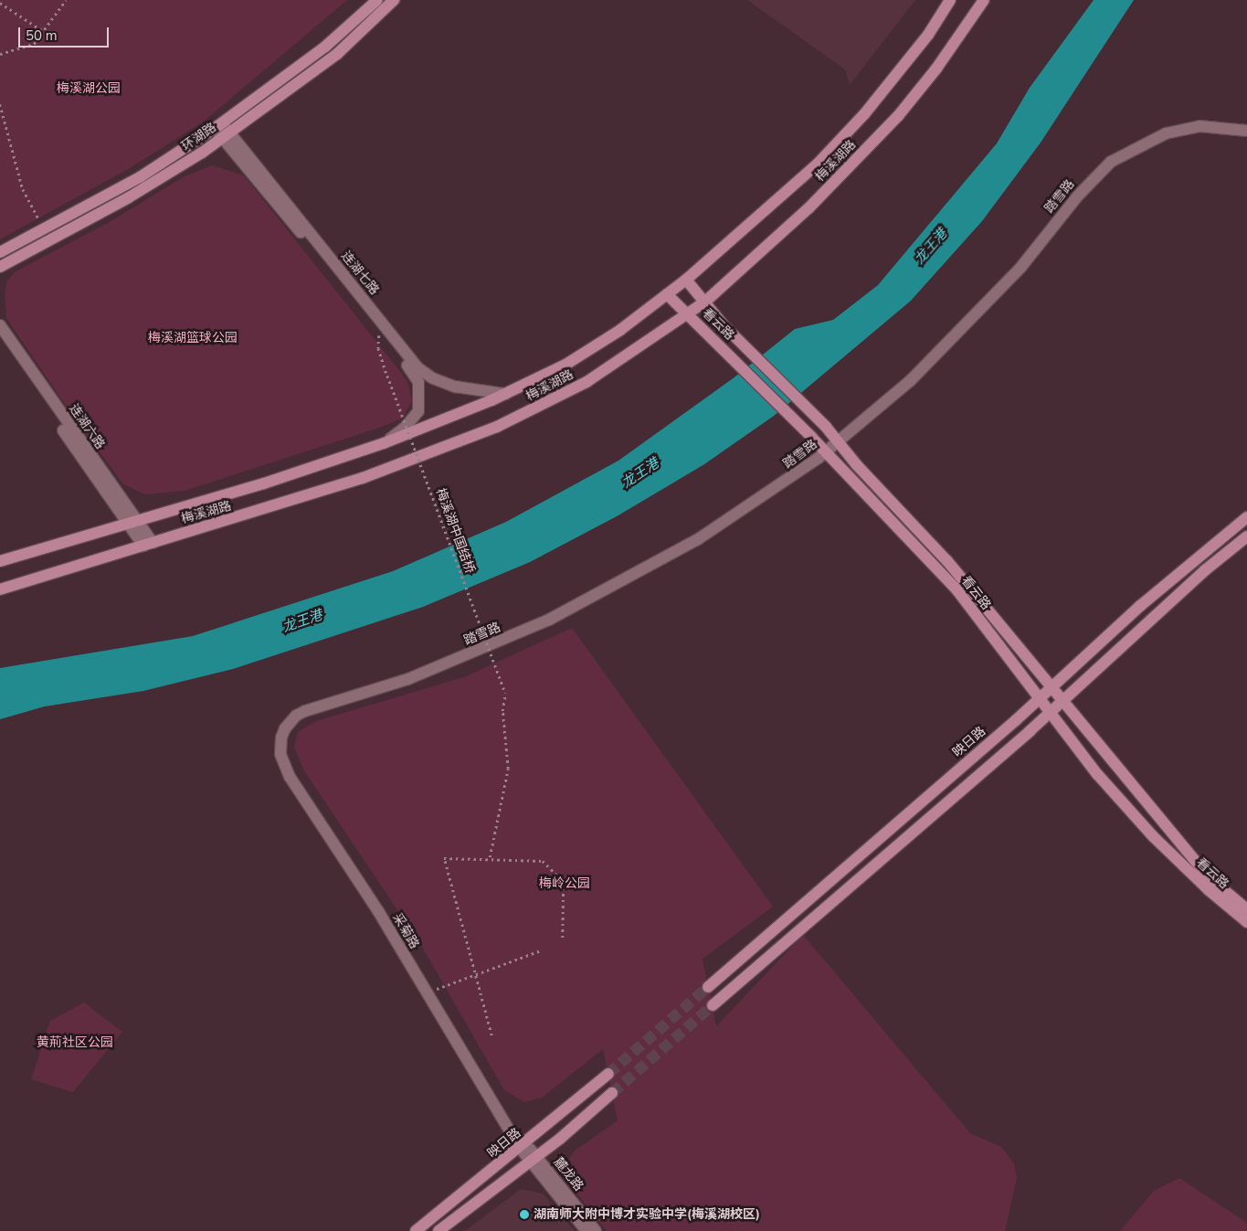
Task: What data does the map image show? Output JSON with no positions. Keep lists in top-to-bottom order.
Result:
{
  "streets": {
    "main road": [
      "环湖路",
      "梅溪湖路",
      "看云路",
      "映日路"
    ],
    "street": [
      "踏雪路",
      "连湖七路",
      "连湖六路",
      "采菊路",
      "麓龙路"
    ],
    "path": ["梅溪湖中国结桥"]
  },
  "crossings": [
    ["环湖路", "连湖七路"],
    ["梅溪湖路", "连湖七路"],
    ["梅溪湖路", "看云路"],
    ["梅溪湖路", "连湖六路"],
    ["踏雪路", "看云路"],
    ["踏雪路", "采菊路"],
    ["连湖七路", "梅溪湖中国结桥"],
    ["看云路", "映日路"],
    ["映日路", "采菊路"],
    ["采菊路", "麓龙路"]
  ],
  "water": ["龙王港"],
  "parks": [
    "梅溪湖公园",
    "梅溪湖篮球公园",
    "梅岭公园",
    "黄荊社区公园"
  ],
  "places": ["湖南师大附中博才实验中学(梅溪湖校区)"],
  "scale_bar": "50 m"
}
